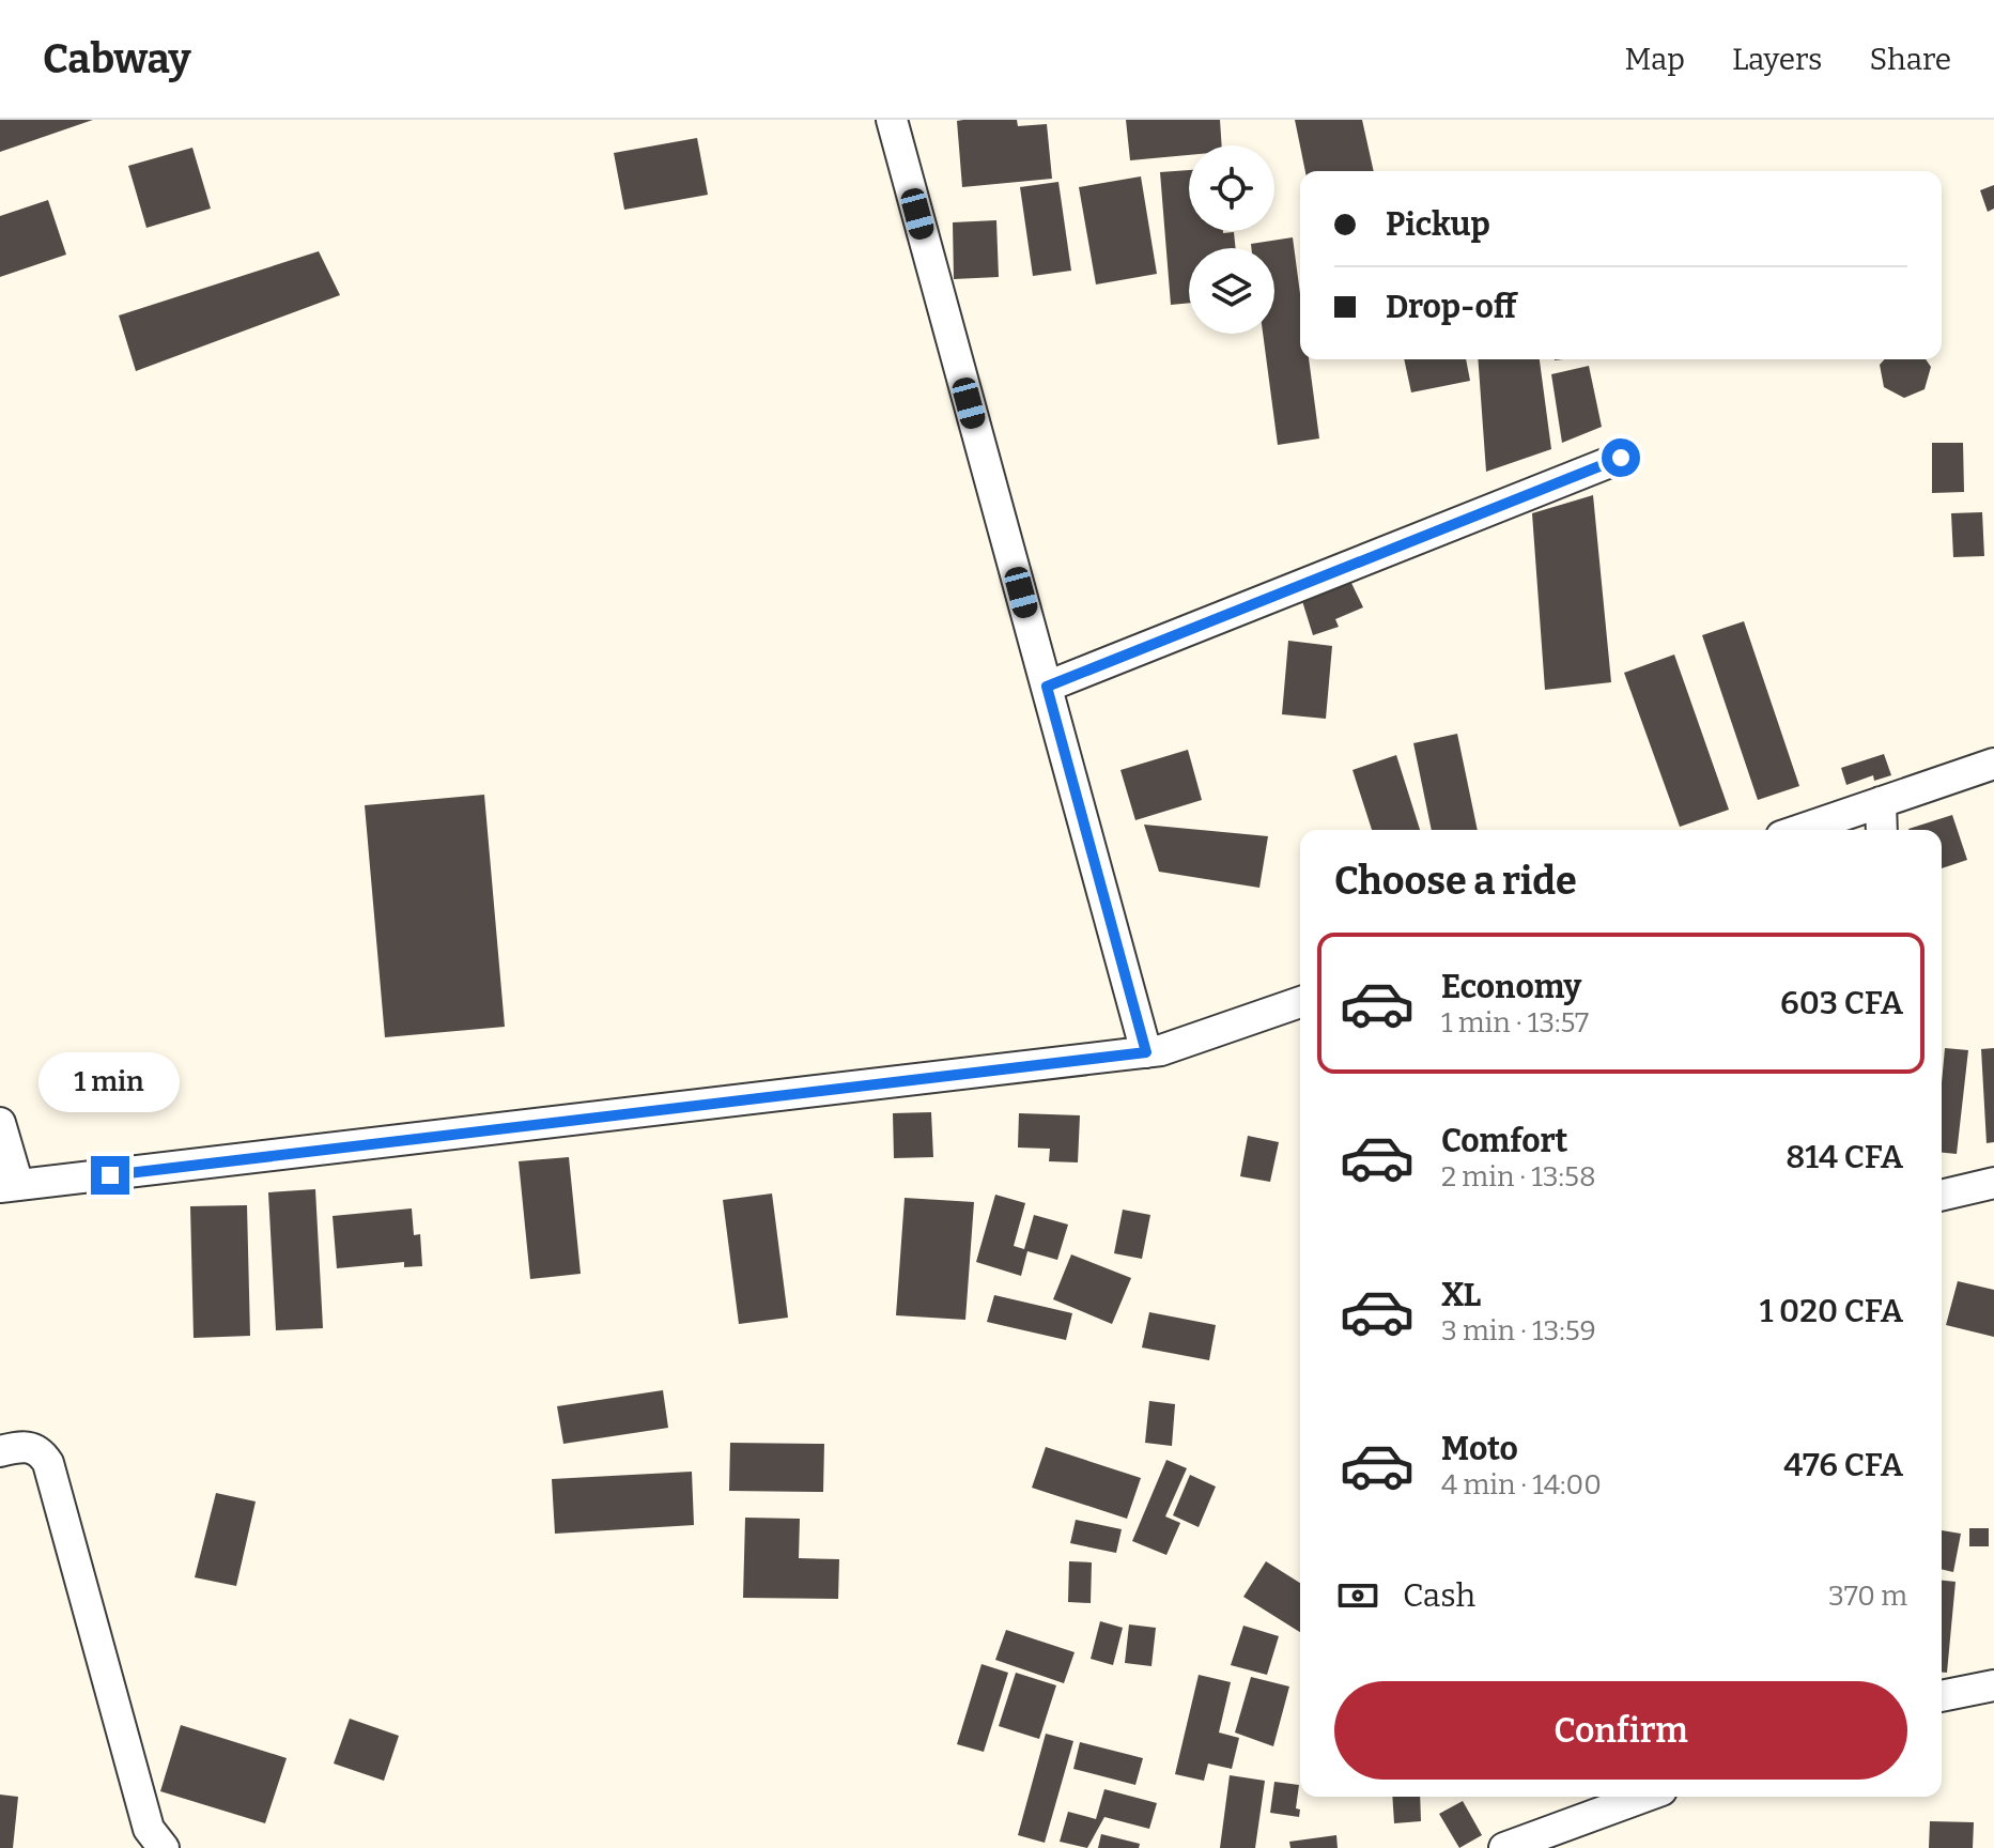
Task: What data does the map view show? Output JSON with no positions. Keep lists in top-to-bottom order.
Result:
{
  "page": {
    "header": "Cabway",
    "nav": ["Map", "Layers", "Share"],
    "banner": ["Pickup", "Drop-off"],
    "heading": "Choose a ride",
    "list": [
      {
        "name": "Economy",
        "note": "1 min · 13:57",
        "value": "603 CFA"
      },
      {
        "name": "Comfort",
        "note": "2 min · 13:58",
        "value": "814 CFA"
      },
      {
        "name": "XL",
        "note": "3 min · 13:59",
        "value": "1 020 CFA"
      },
      {
        "name": "Moto",
        "note": "4 min · 14:00",
        "value": "476 CFA"
      }
    ],
    "bubble": "1 min",
    "pay": ["Cash", "370 m"],
    "buttons": "Confirm"
  }
}
